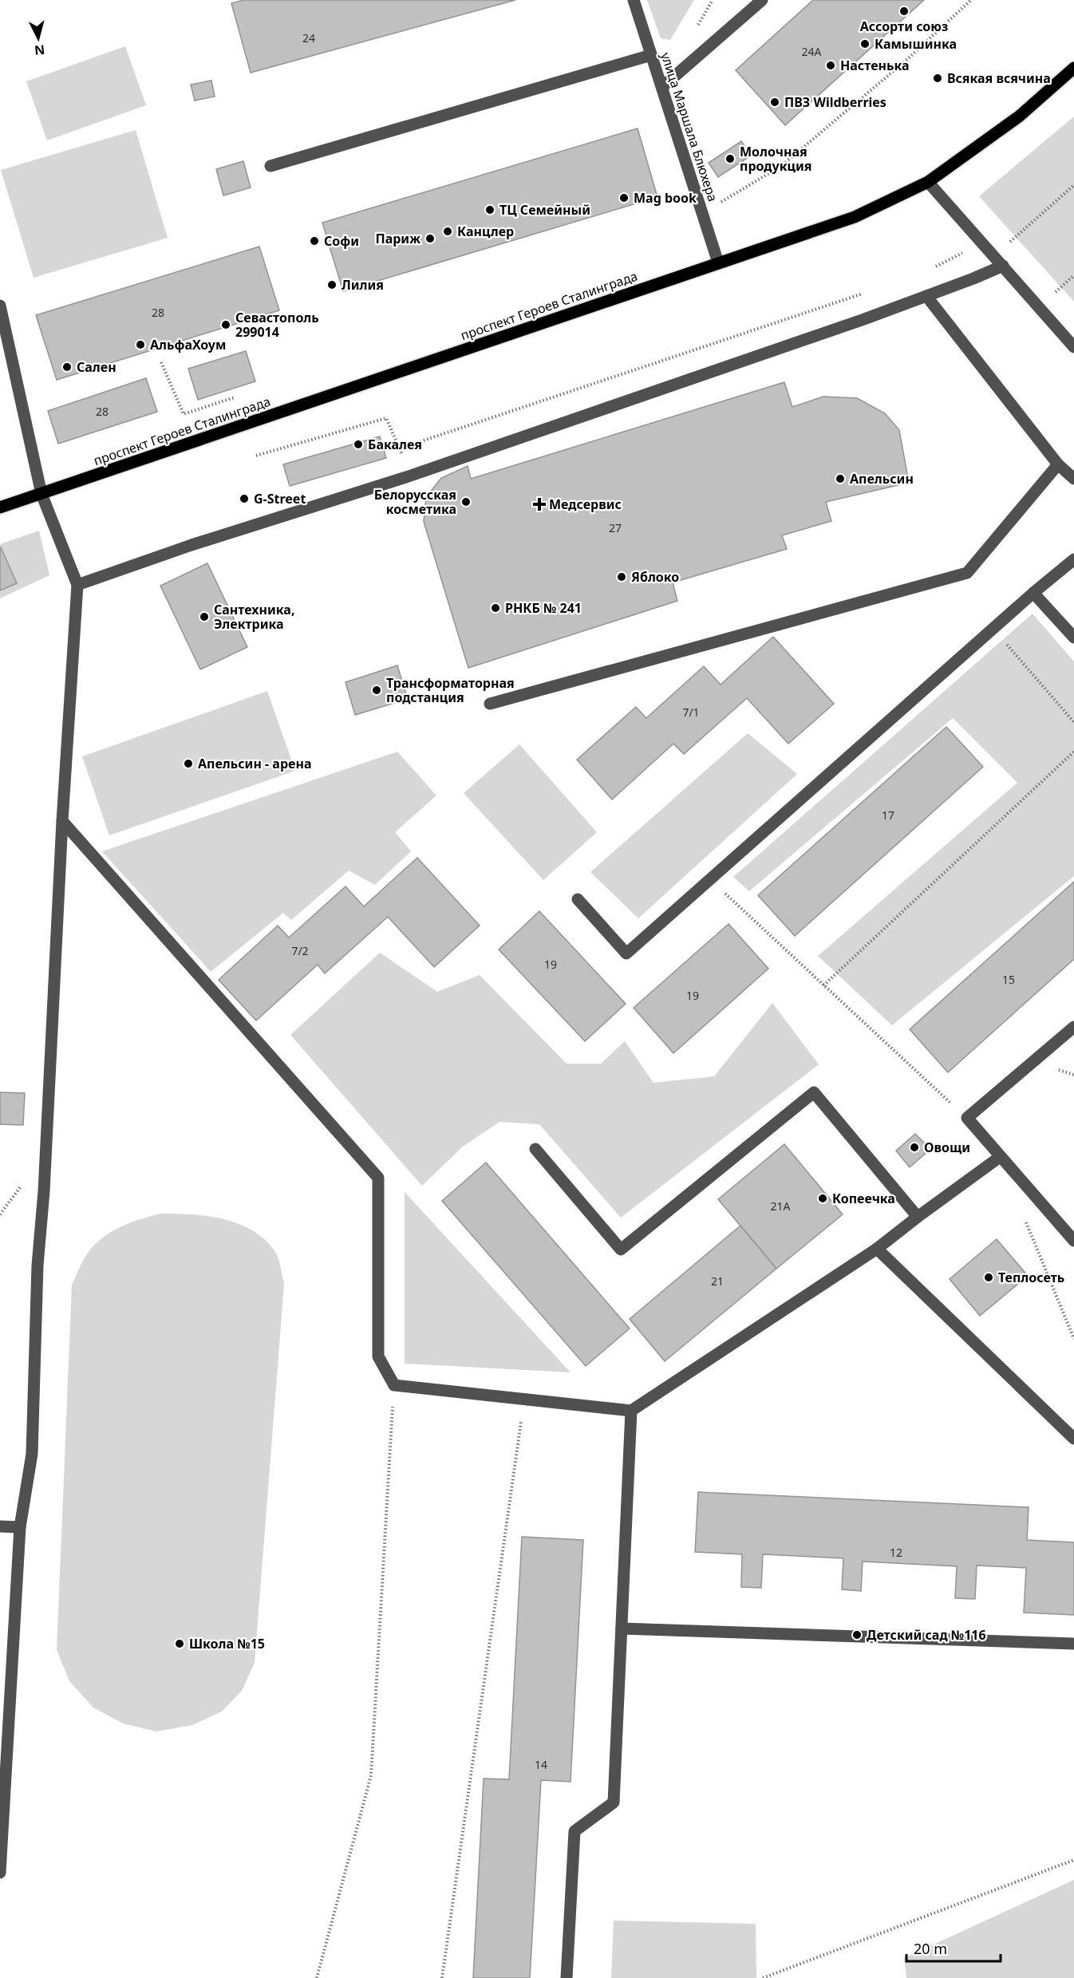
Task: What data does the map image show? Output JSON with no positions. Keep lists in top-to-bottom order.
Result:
{
  "streets": {
    "main road": ["проспект Героев Сталинграда"],
    "street": ["улица Маршала Блюхера"]
  },
  "crossings": [
    ["улица Маршала Блюхера", "проспект Героев Сталинграда"]
  ],
  "places": {
    "other": [
      "Ассорти союз",
      "Камышинка",
      "Настенька",
      "Всякая всячина",
      "ПВЗ Wildberries",
      "Молочная продукция",
      "Mag book",
      "ТЦ Семейный",
      "Канцлер",
      "Париж",
      "Софи",
      "Лилия",
      "Севастополь 299014",
      "АльфаХоум",
      "Сален",
      "Бакалея",
      "Апельсин",
      "G-Street",
      "Белорусская косметика",
      "Яблоко",
      "РНКБ № 241",
      "Сантехника, Электрика",
      "Трансформаторная подстанция",
      "Апельсин - арена",
      "Овощи",
      "Копеечка",
      "Теплосеть",
      "Детский сад №116",
      "Школа №15"
    ],
    "health": ["Медсервис"]
  },
  "house_numbers": [
    "24",
    "24А",
    "28",
    "28",
    "27",
    "7/1",
    "17",
    "7/2",
    "19",
    "15",
    "19",
    "21А",
    "21",
    "12",
    "14"
  ],
  "scale_bar": "20 m",
  "north": "bottom"
}
